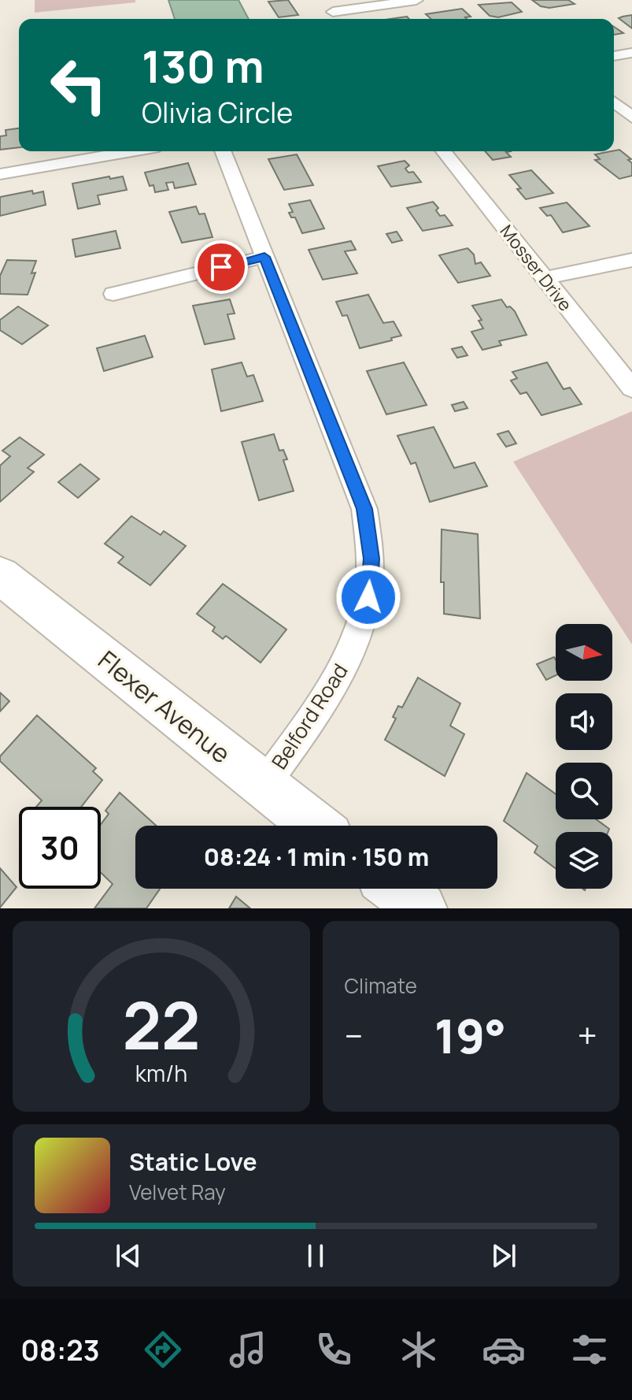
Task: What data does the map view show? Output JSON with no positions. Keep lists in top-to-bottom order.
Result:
{
  "streets": {
    "street": ["Mosser Drive", "Flexer Avenue", "Belford Road"]
  },
  "crossings": [
    ["Flexer Avenue", "Belford Road"]
  ],
  "north": "right",
  "page": {
    "turn": ["130 m", "Olivia Circle"],
    "limit": "30",
    "trip": "08:24 · 1 min · 150 m",
    "tile": "Climate",
    "heat": ["−", "19°", "+"],
    "song": ["Static Love", "Velvet Ray"],
    "tabs": "08:23",
    "gauge": ["22", "km/h"]
  }
}
